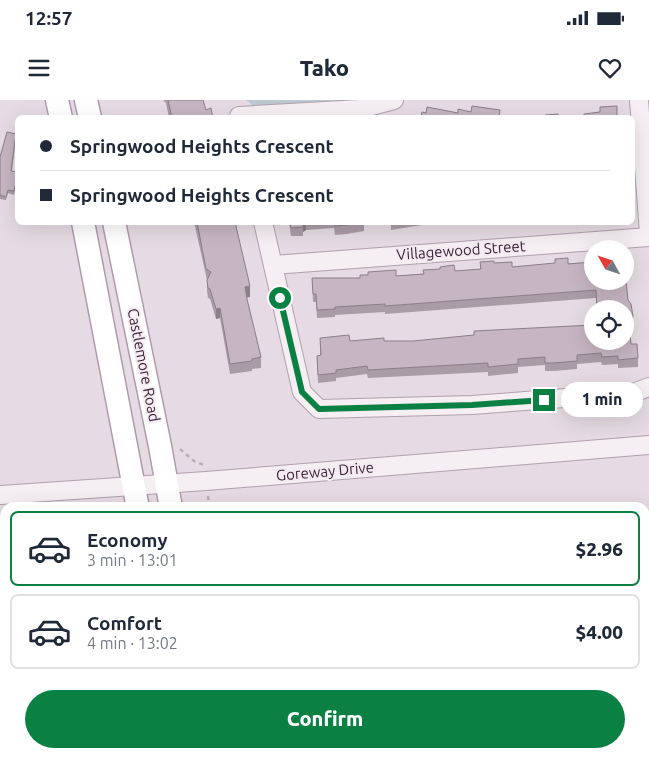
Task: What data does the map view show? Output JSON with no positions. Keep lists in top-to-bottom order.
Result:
{
  "streets": {
    "main road": ["Castlemore Road"],
    "street": ["Villagewood Street", "Goreway Drive"]
  },
  "crossings": [
    ["Castlemore Road", "Goreway Drive"]
  ],
  "north": "top left",
  "page": {
    "status": "12:57",
    "header": "Tako",
    "banner": ["Springwood Heights Crescent", "Springwood Heights Crescent"],
    "bubble": "1 min",
    "list": [
      {
        "name": "Economy",
        "note": "3 min · 13:01",
        "value": "$2.96"
      },
      {
        "name": "Comfort",
        "note": "4 min · 13:02",
        "value": "$4.00"
      }
    ],
    "buttons": "Confirm"
  }
}
